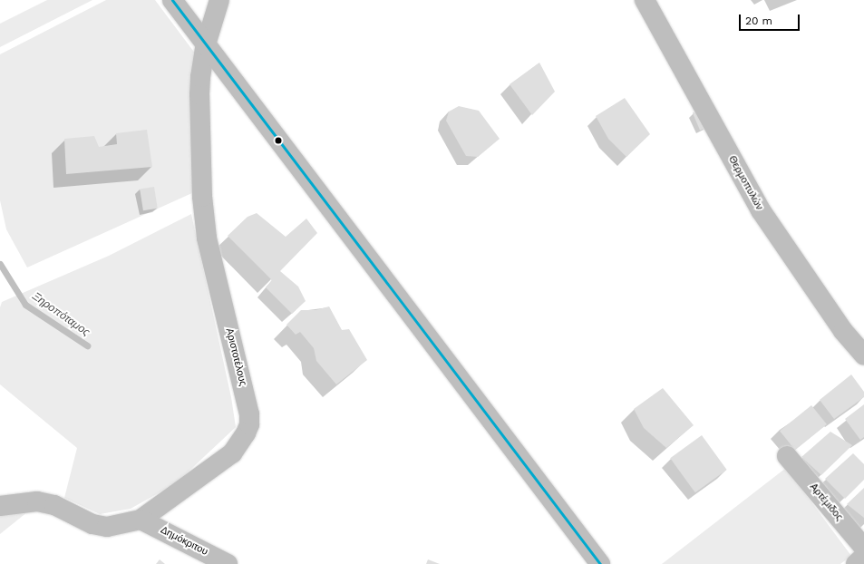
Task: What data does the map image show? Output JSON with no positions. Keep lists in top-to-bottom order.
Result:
{
  "streets": {
    "street": [
      "Θερμοπυλών",
      "Αριστοτέλους",
      "Αρτέμιδος",
      "Δημόκριτου"
    ]
  },
  "crossings": [
    ["Αριστοτέλους", "Δημόκριτου"]
  ],
  "water": ["Ξηροπόταμος"],
  "scale_bar": "20 m"
}
